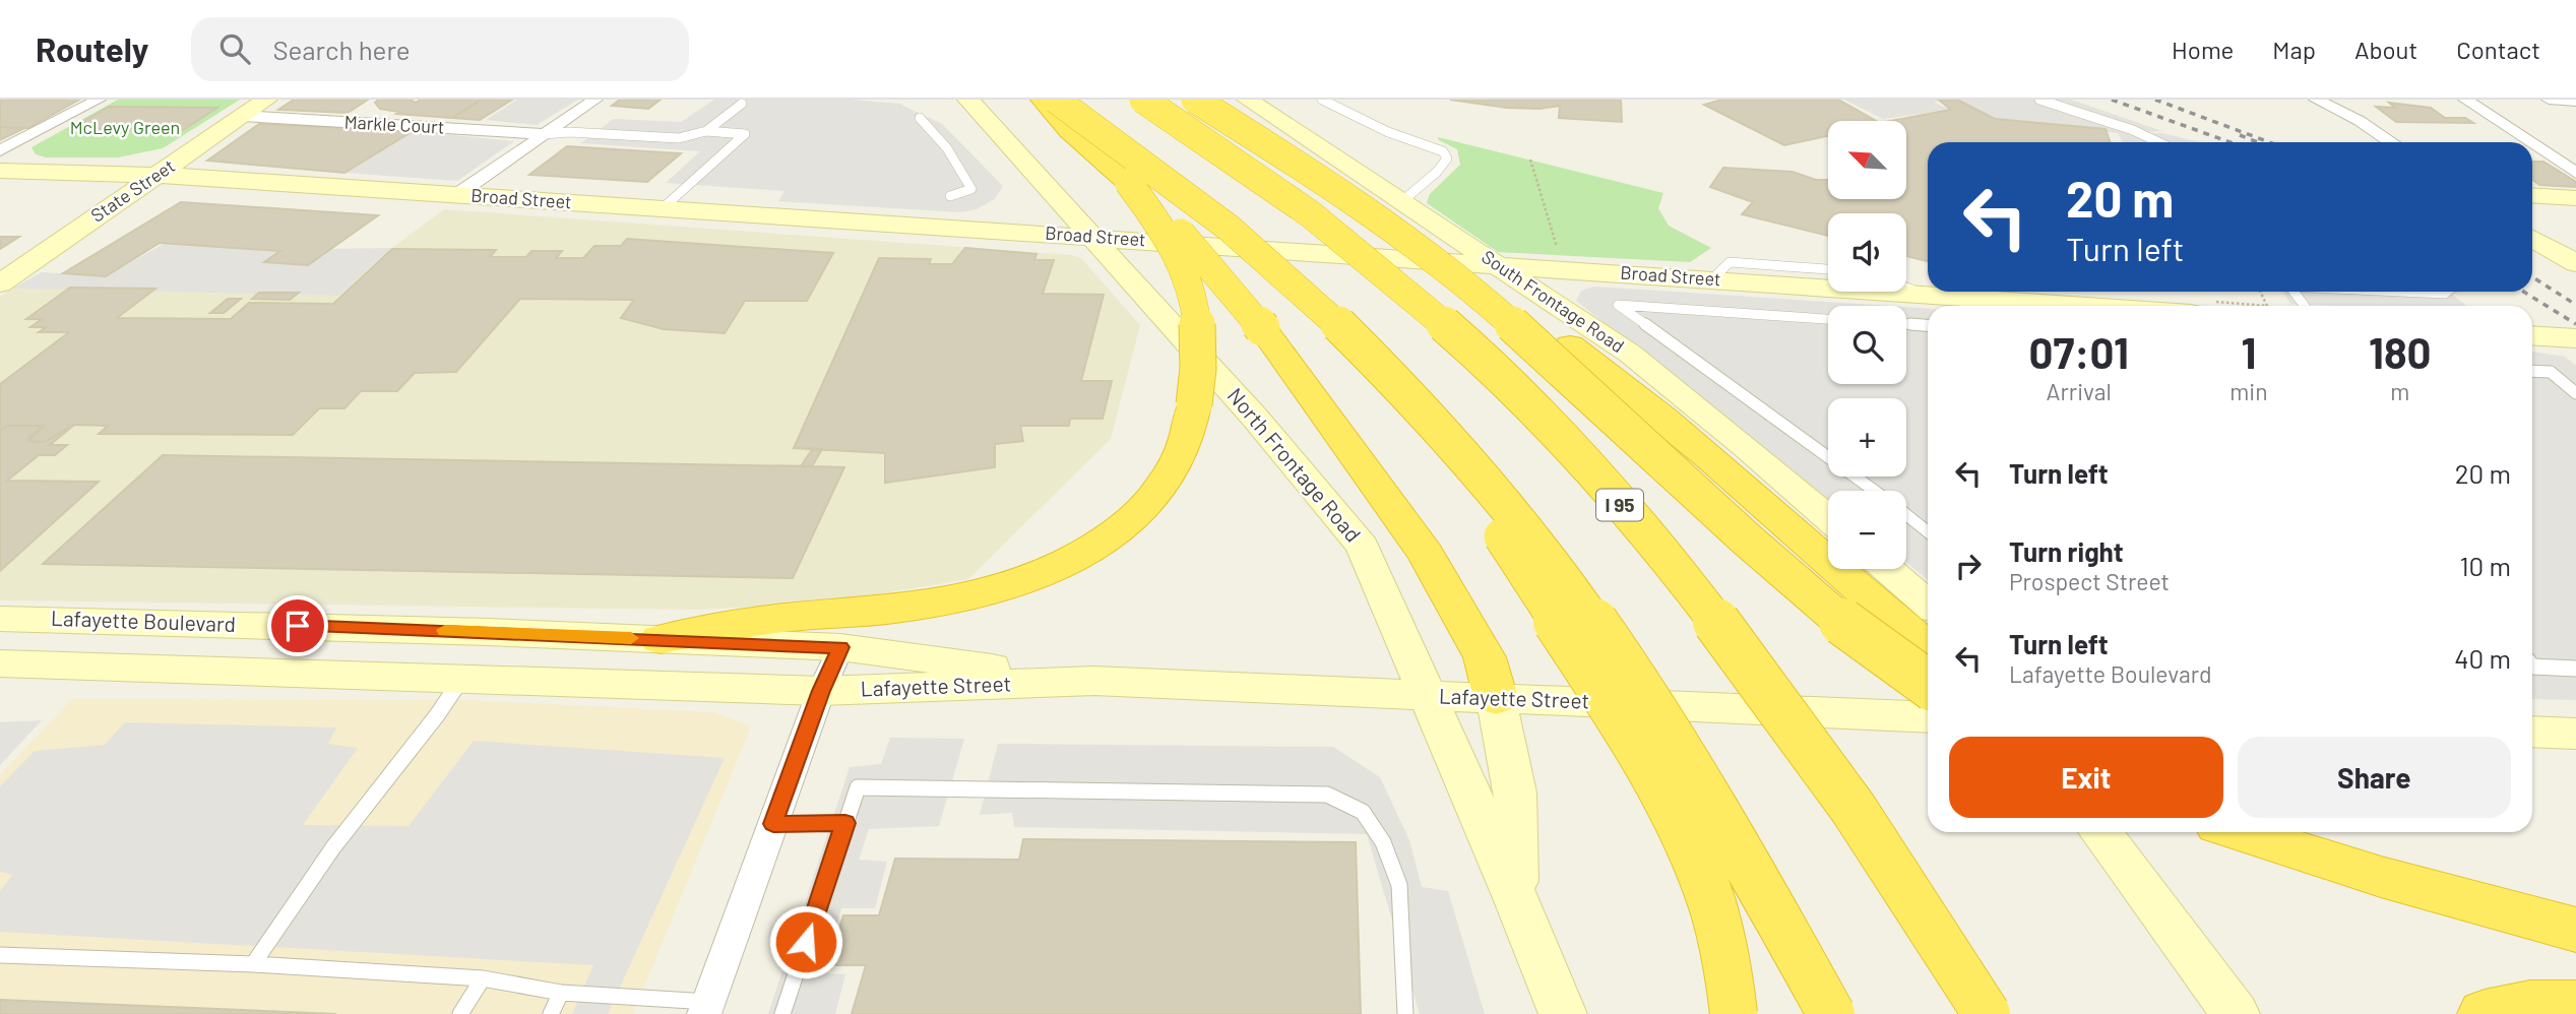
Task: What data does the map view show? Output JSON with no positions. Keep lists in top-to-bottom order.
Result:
{
  "streets": {
    "highway": ["I 95"],
    "main road": [
      "State Street",
      "Broad Street",
      "South Frontage Road",
      "North Frontage Road",
      "Lafayette Boulevard",
      "Lafayette Street"
    ],
    "street": ["Markle Court"]
  },
  "crossings": [
    ["Markle Court", "State Street"],
    ["State Street", "Broad Street"],
    ["Broad Street", "South Frontage Road"],
    ["Broad Street", "North Frontage Road"],
    ["North Frontage Road", "Lafayette Street"],
    ["Lafayette Boulevard", "Lafayette Street"]
  ],
  "parks": ["McLevy Green"],
  "north": "top left",
  "page": {
    "header": "Routely",
    "search": "Search here",
    "nav": [
      "Home",
      "Map",
      "About",
      "Contact"
    ],
    "map_buttons": ["+", "−"],
    "turn": ["20 m", "Turn left"],
    "eta": [
      "07:01",
      "Arrival",
      "1",
      "min",
      "180",
      "m"
    ],
    "list": [
      {
        "name": "Turn left",
        "value": "20 m"
      },
      {
        "name": "Turn right",
        "note": "Prospect Street",
        "value": "10 m"
      },
      {
        "name": "Turn left",
        "note": "Lafayette Boulevard",
        "value": "40 m"
      }
    ],
    "buttons": ["Exit", "Share"]
  }
}
